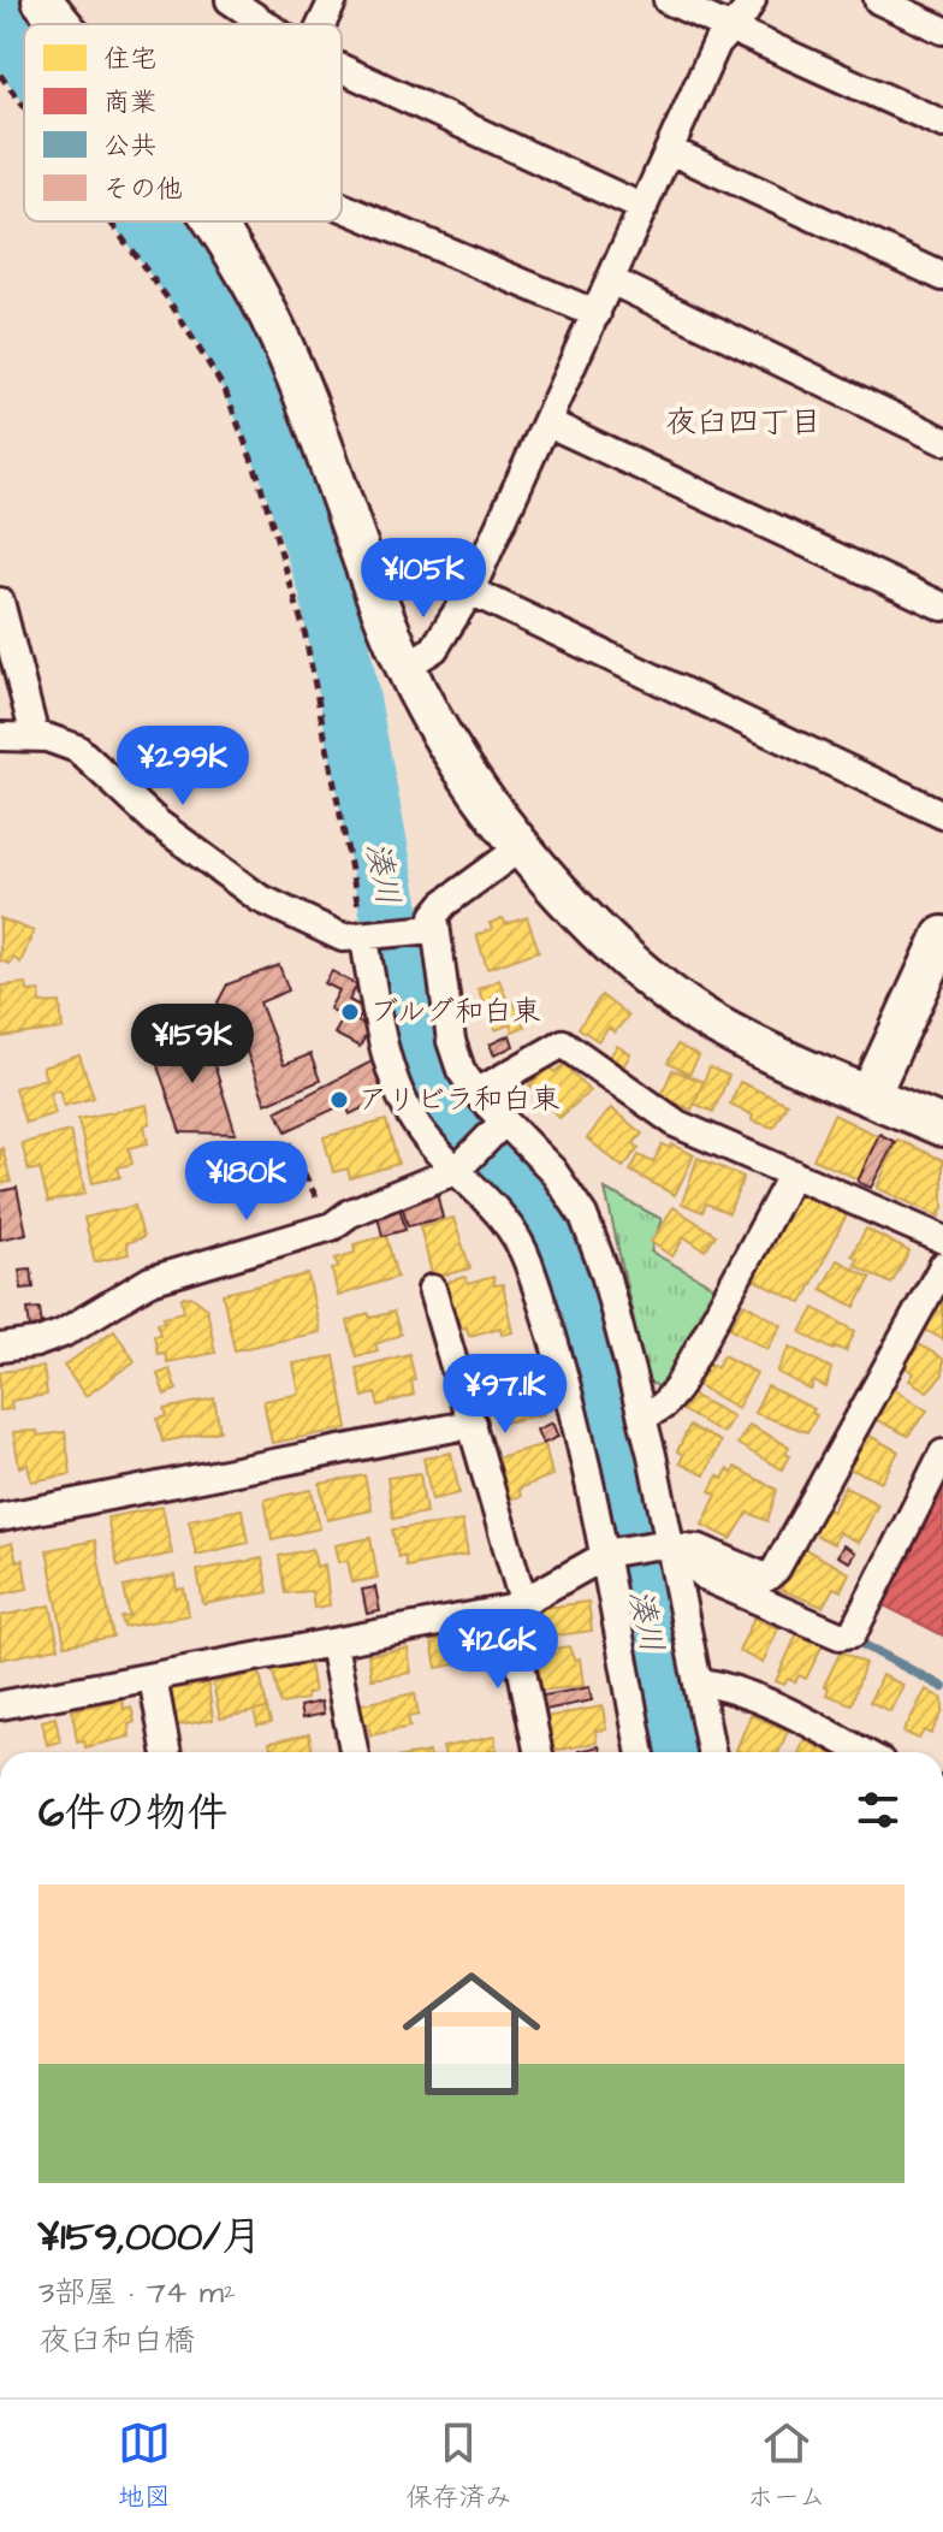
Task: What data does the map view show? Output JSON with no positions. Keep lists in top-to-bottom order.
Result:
{
  "districts": ["夜臼四丁目"],
  "water": ["湊川"],
  "places": ["ブルグ和白東", "アリビラ和白東"],
  "legend": [
    "住宅",
    "商業",
    "公共",
    "その他"
  ],
  "page": {
    "price": [
      "¥105K",
      "¥299K",
      "¥159K",
      "¥180K",
      "¥97.1K",
      "¥126K"
    ],
    "heading": "6件の物件",
    "list": [
      {
        "name": "¥159,000/月",
        "note": "3部屋 · 74 m² · 夜臼和白橋"
      }
    ],
    "tabs": ["地図", "保存済み", "ホーム"]
  }
}
